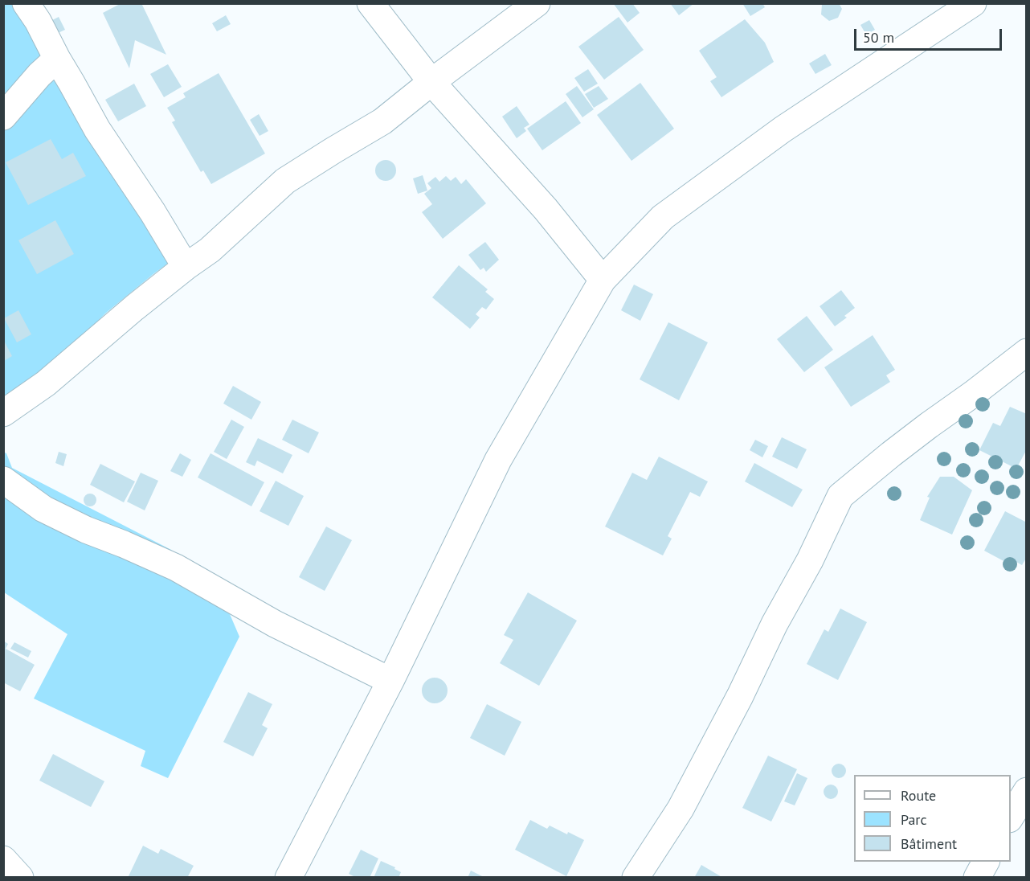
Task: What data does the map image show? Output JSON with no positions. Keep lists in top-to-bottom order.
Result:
{
  "legend": ["Route", "Parc", "Bâtiment"],
  "scale_bar": "50 m"
}
